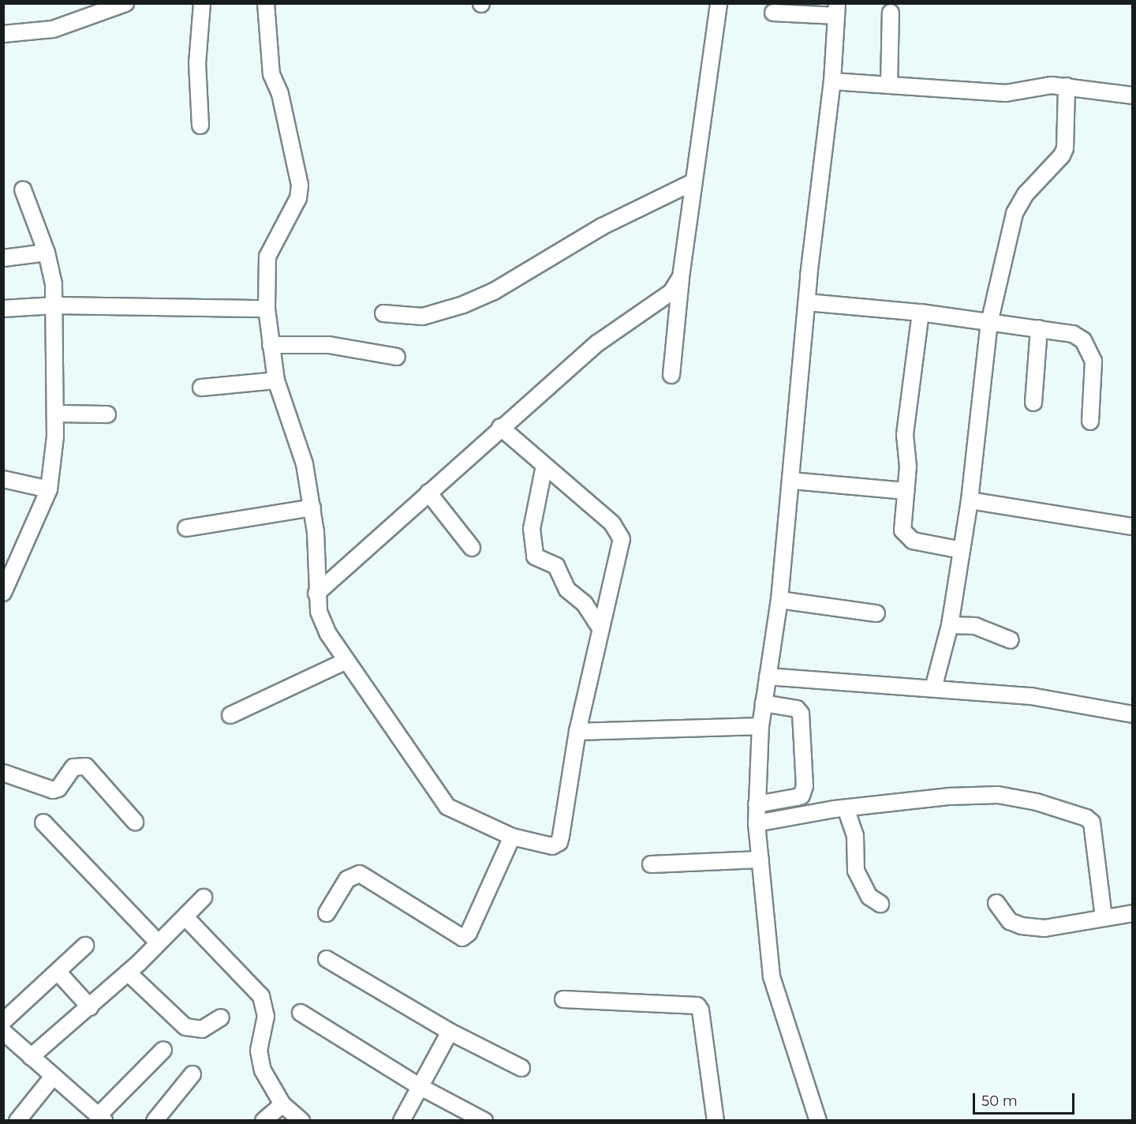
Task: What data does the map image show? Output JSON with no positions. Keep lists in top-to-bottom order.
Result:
{
  "scale_bar": "50 m"
}
